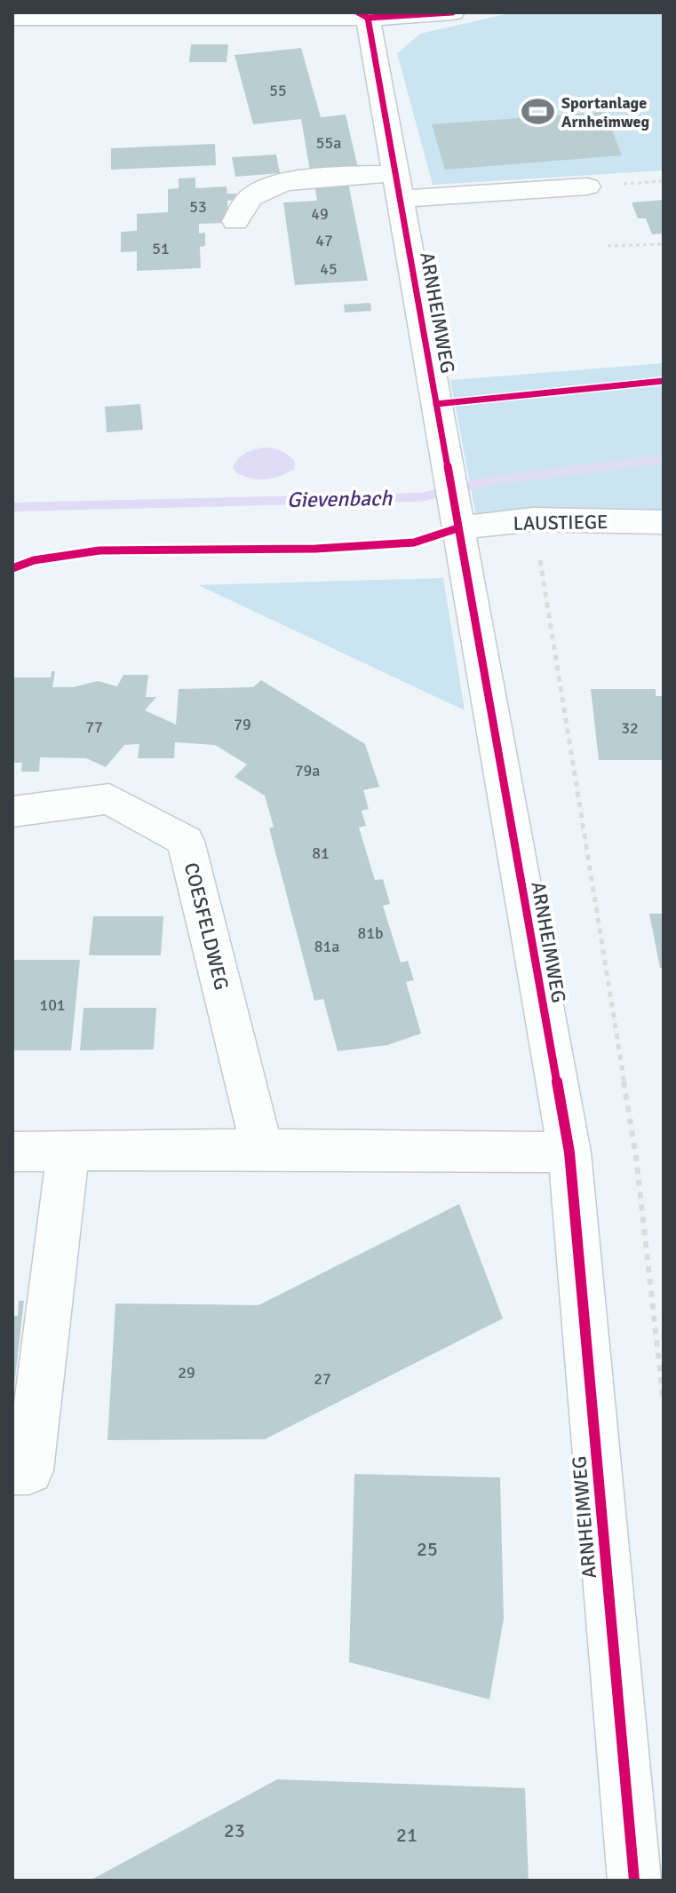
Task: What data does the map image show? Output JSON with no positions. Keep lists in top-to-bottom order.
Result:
{
  "streets": {
    "street": ["ARNHEIMWEG", "LAUSTIEGE", "COESFELDWEG"]
  },
  "crossings": [
    ["ARNHEIMWEG", "LAUSTIEGE"]
  ],
  "water": ["Gievenbach"],
  "places": {
    "sports": ["Sportanlage Arnheimweg"]
  },
  "house_numbers": [
    "55",
    "55a",
    "53",
    "49",
    "47",
    "51",
    "45",
    "79",
    "77",
    "32",
    "79a",
    "81",
    "81b",
    "81a",
    "101",
    "29",
    "27",
    "25",
    "23",
    "21"
  ]
}
